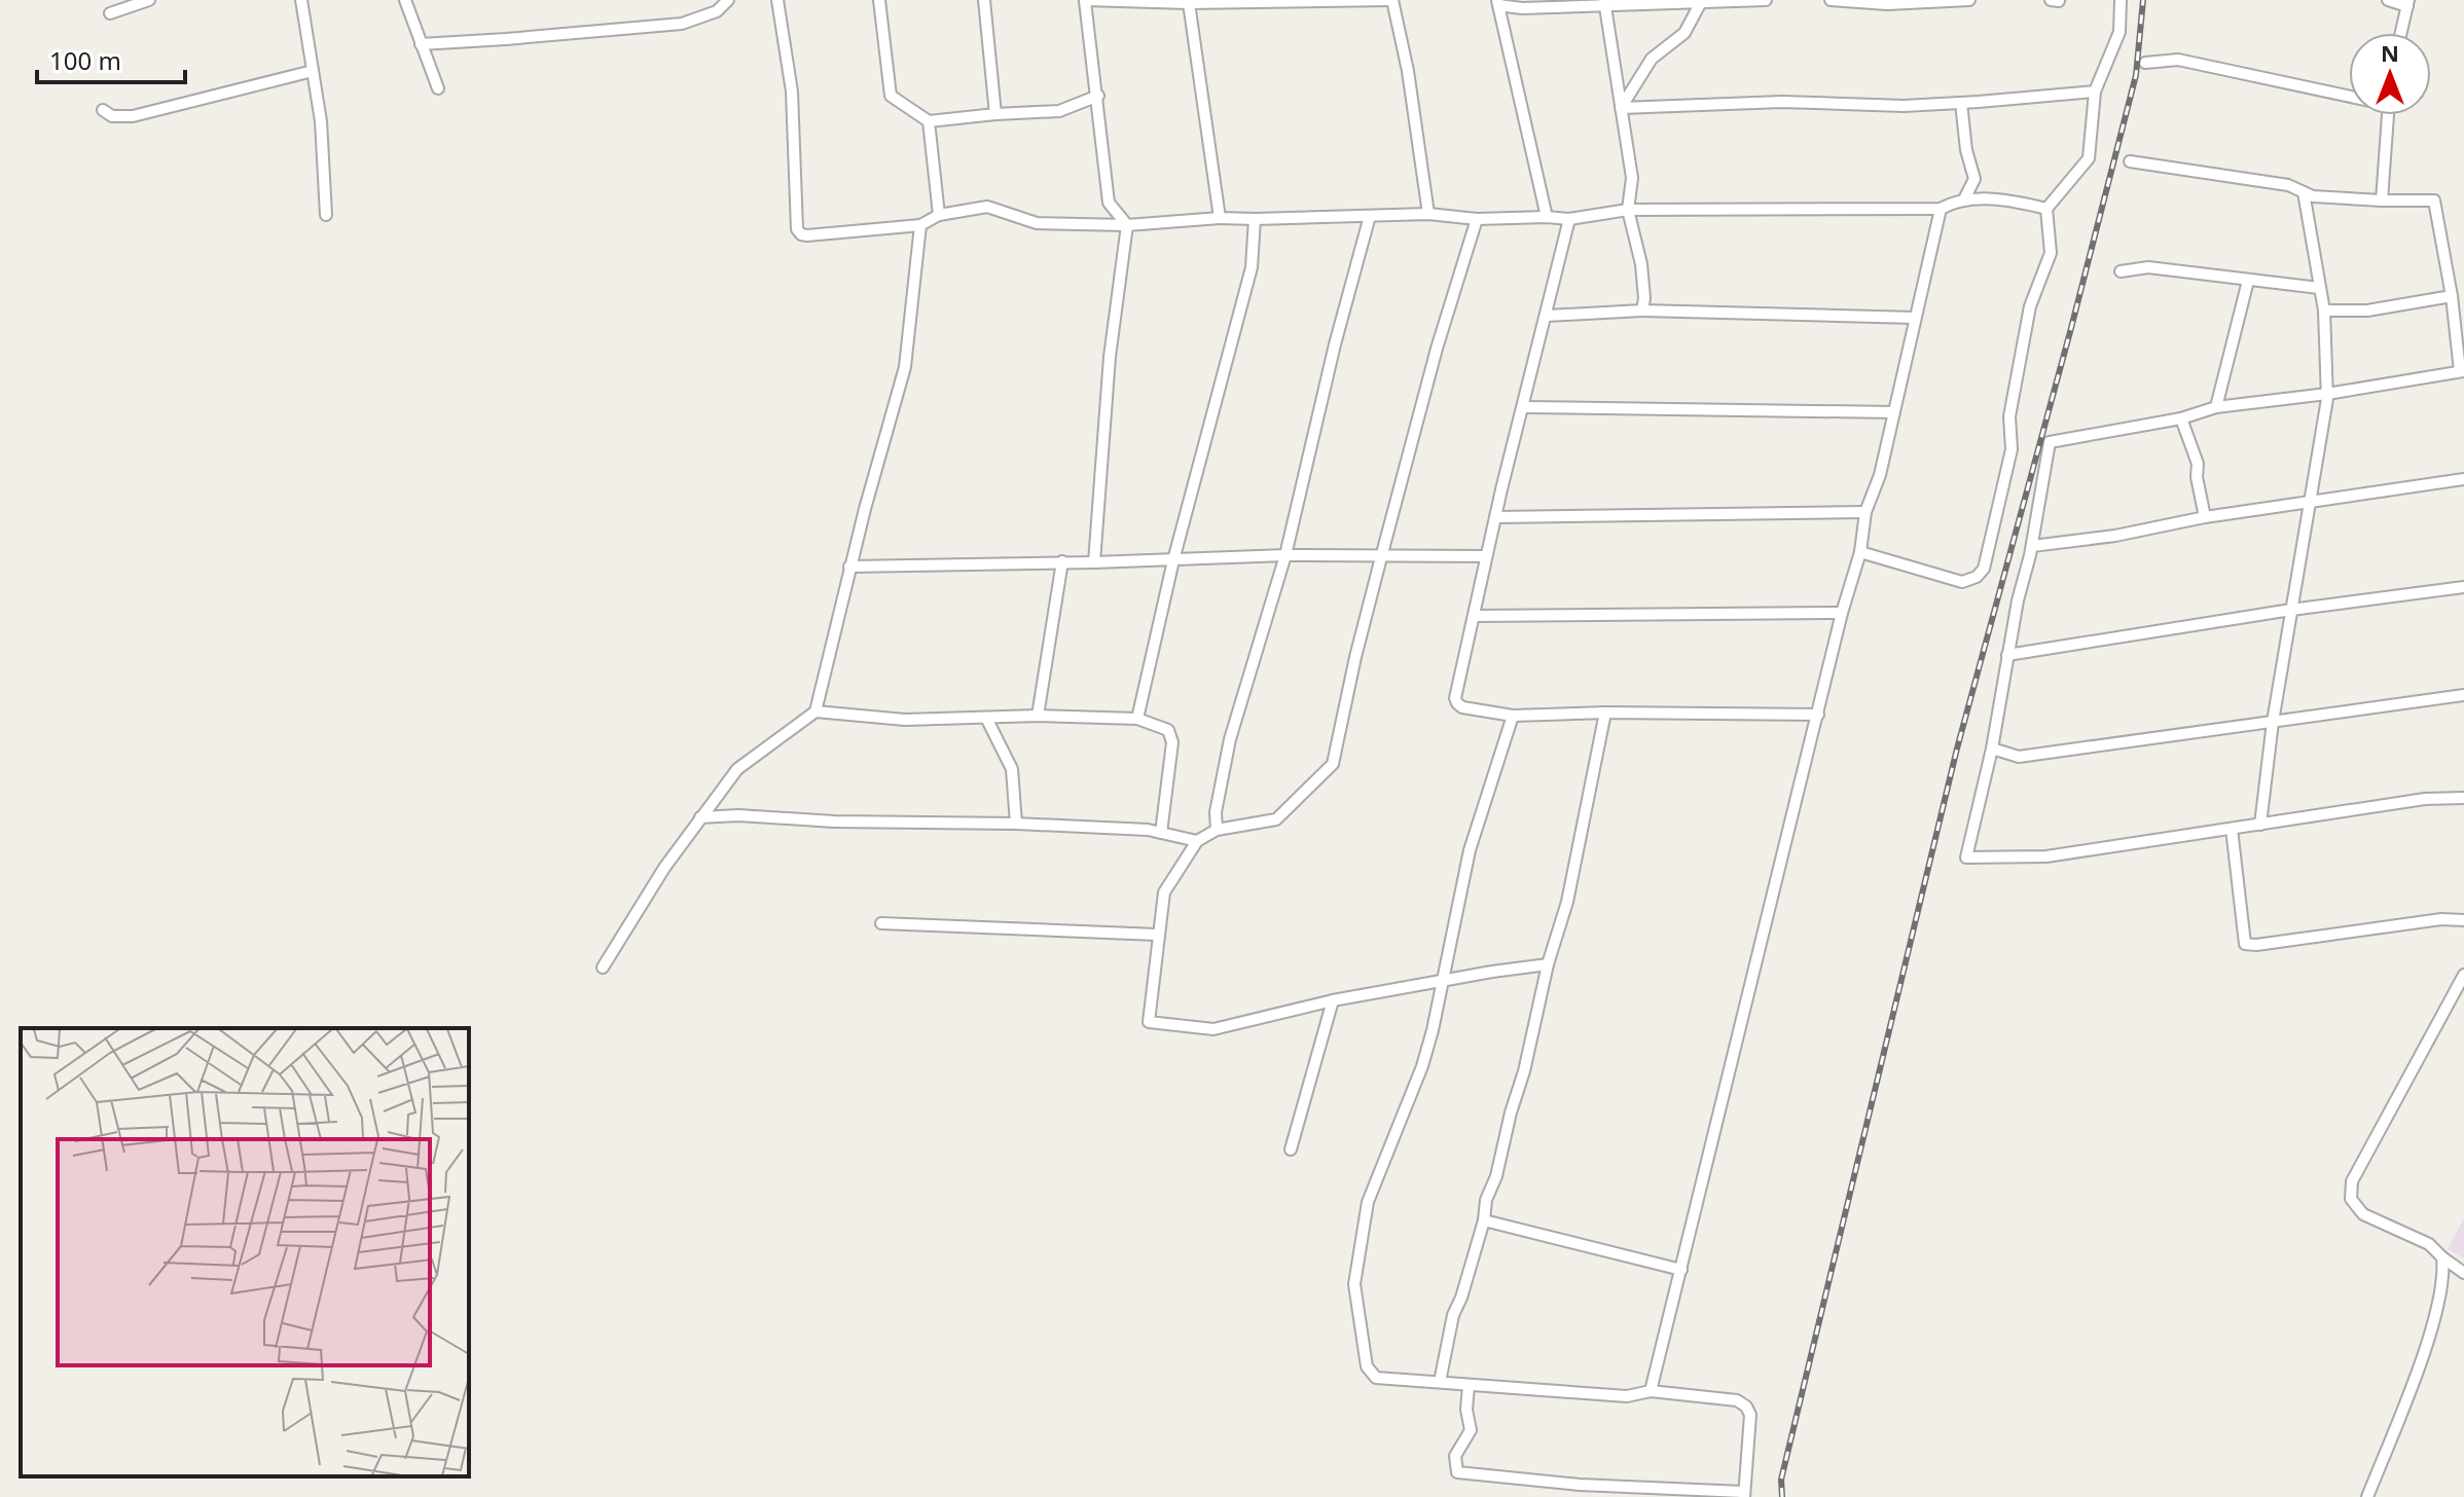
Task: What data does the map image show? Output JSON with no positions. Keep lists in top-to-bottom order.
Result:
{
  "scale_bar": "100 m",
  "north": "top"
}
